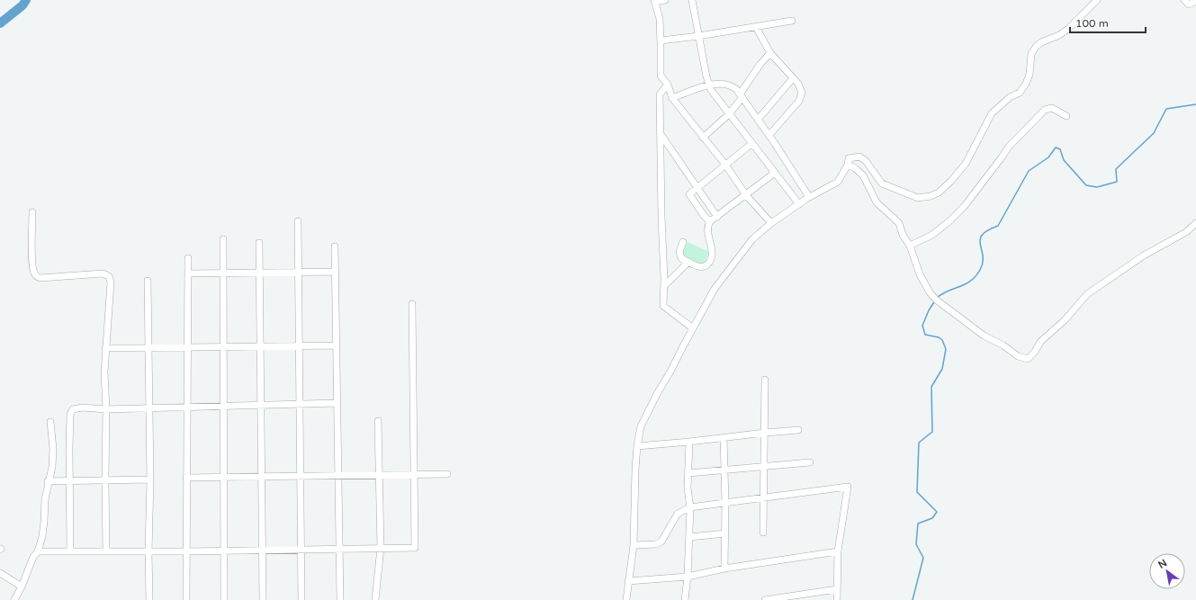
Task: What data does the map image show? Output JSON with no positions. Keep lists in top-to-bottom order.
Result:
{
  "scale_bar": "100 m",
  "north": "top left"
}
